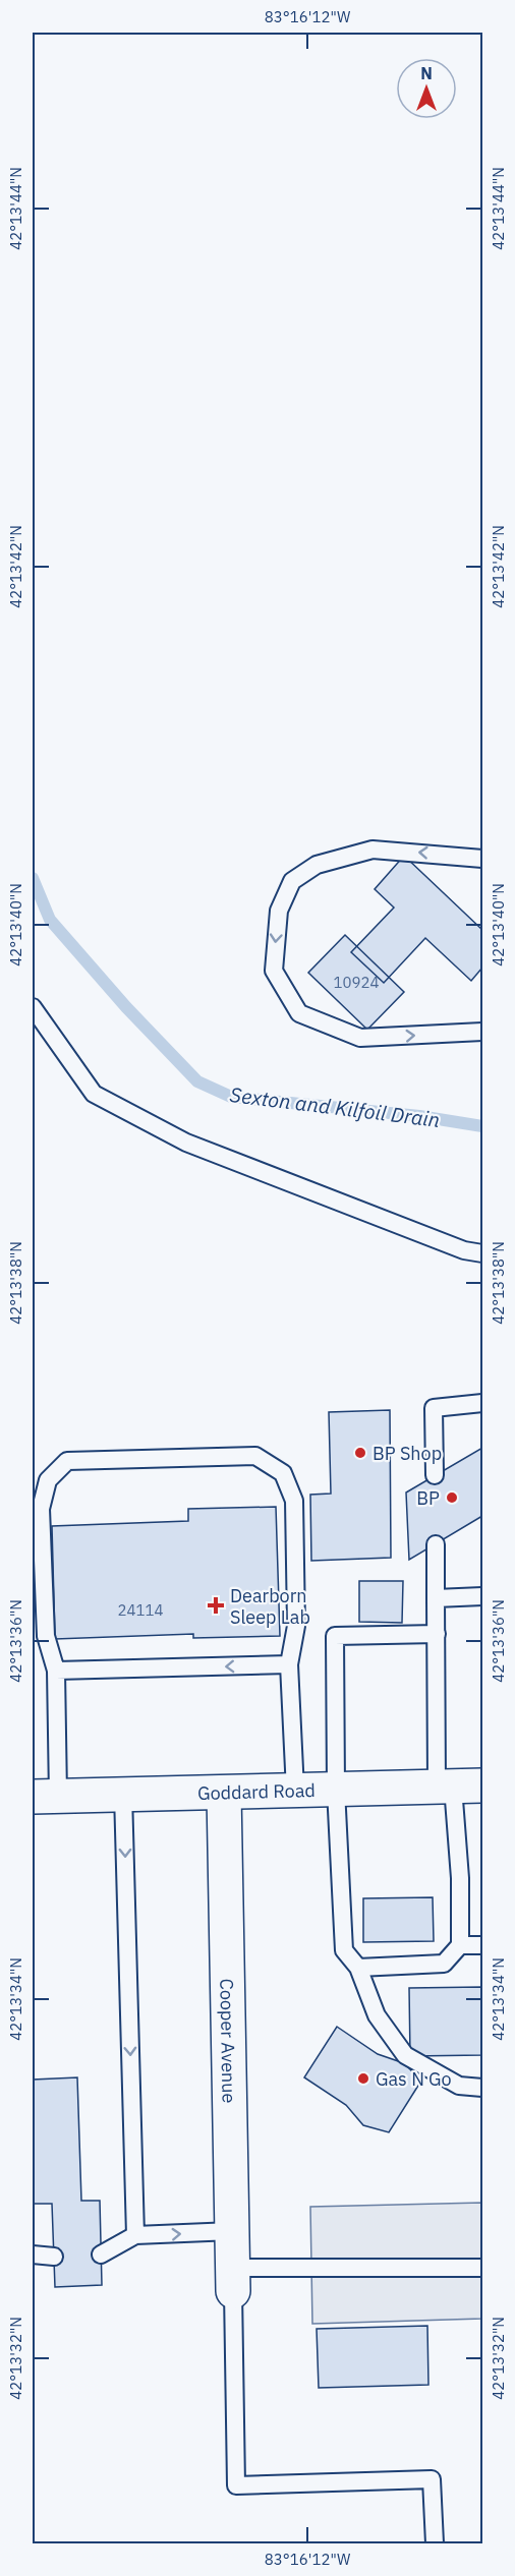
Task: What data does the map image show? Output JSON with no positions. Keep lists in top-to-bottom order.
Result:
{
  "streets": {
    "street": ["Goddard Road", "Cooper Avenue"]
  },
  "crossings": [
    ["Goddard Road", "Cooper Avenue"]
  ],
  "water": ["Sexton and Kilfoil Drain"],
  "places": {
    "other": ["BP Shop", "BP", "Gas N Go"],
    "health": ["Dearborn Sleep Lab"]
  },
  "house_numbers": ["10924", "24114"],
  "north": "top",
  "coordinates": [
    "83°16'12\"W",
    "42°13'44\"N",
    "42°13'42\"N",
    "42°13'40\"N",
    "42°13'38\"N",
    "42°13'36\"N",
    "42°13'34\"N",
    "42°13'32\"N"
  ]
}
